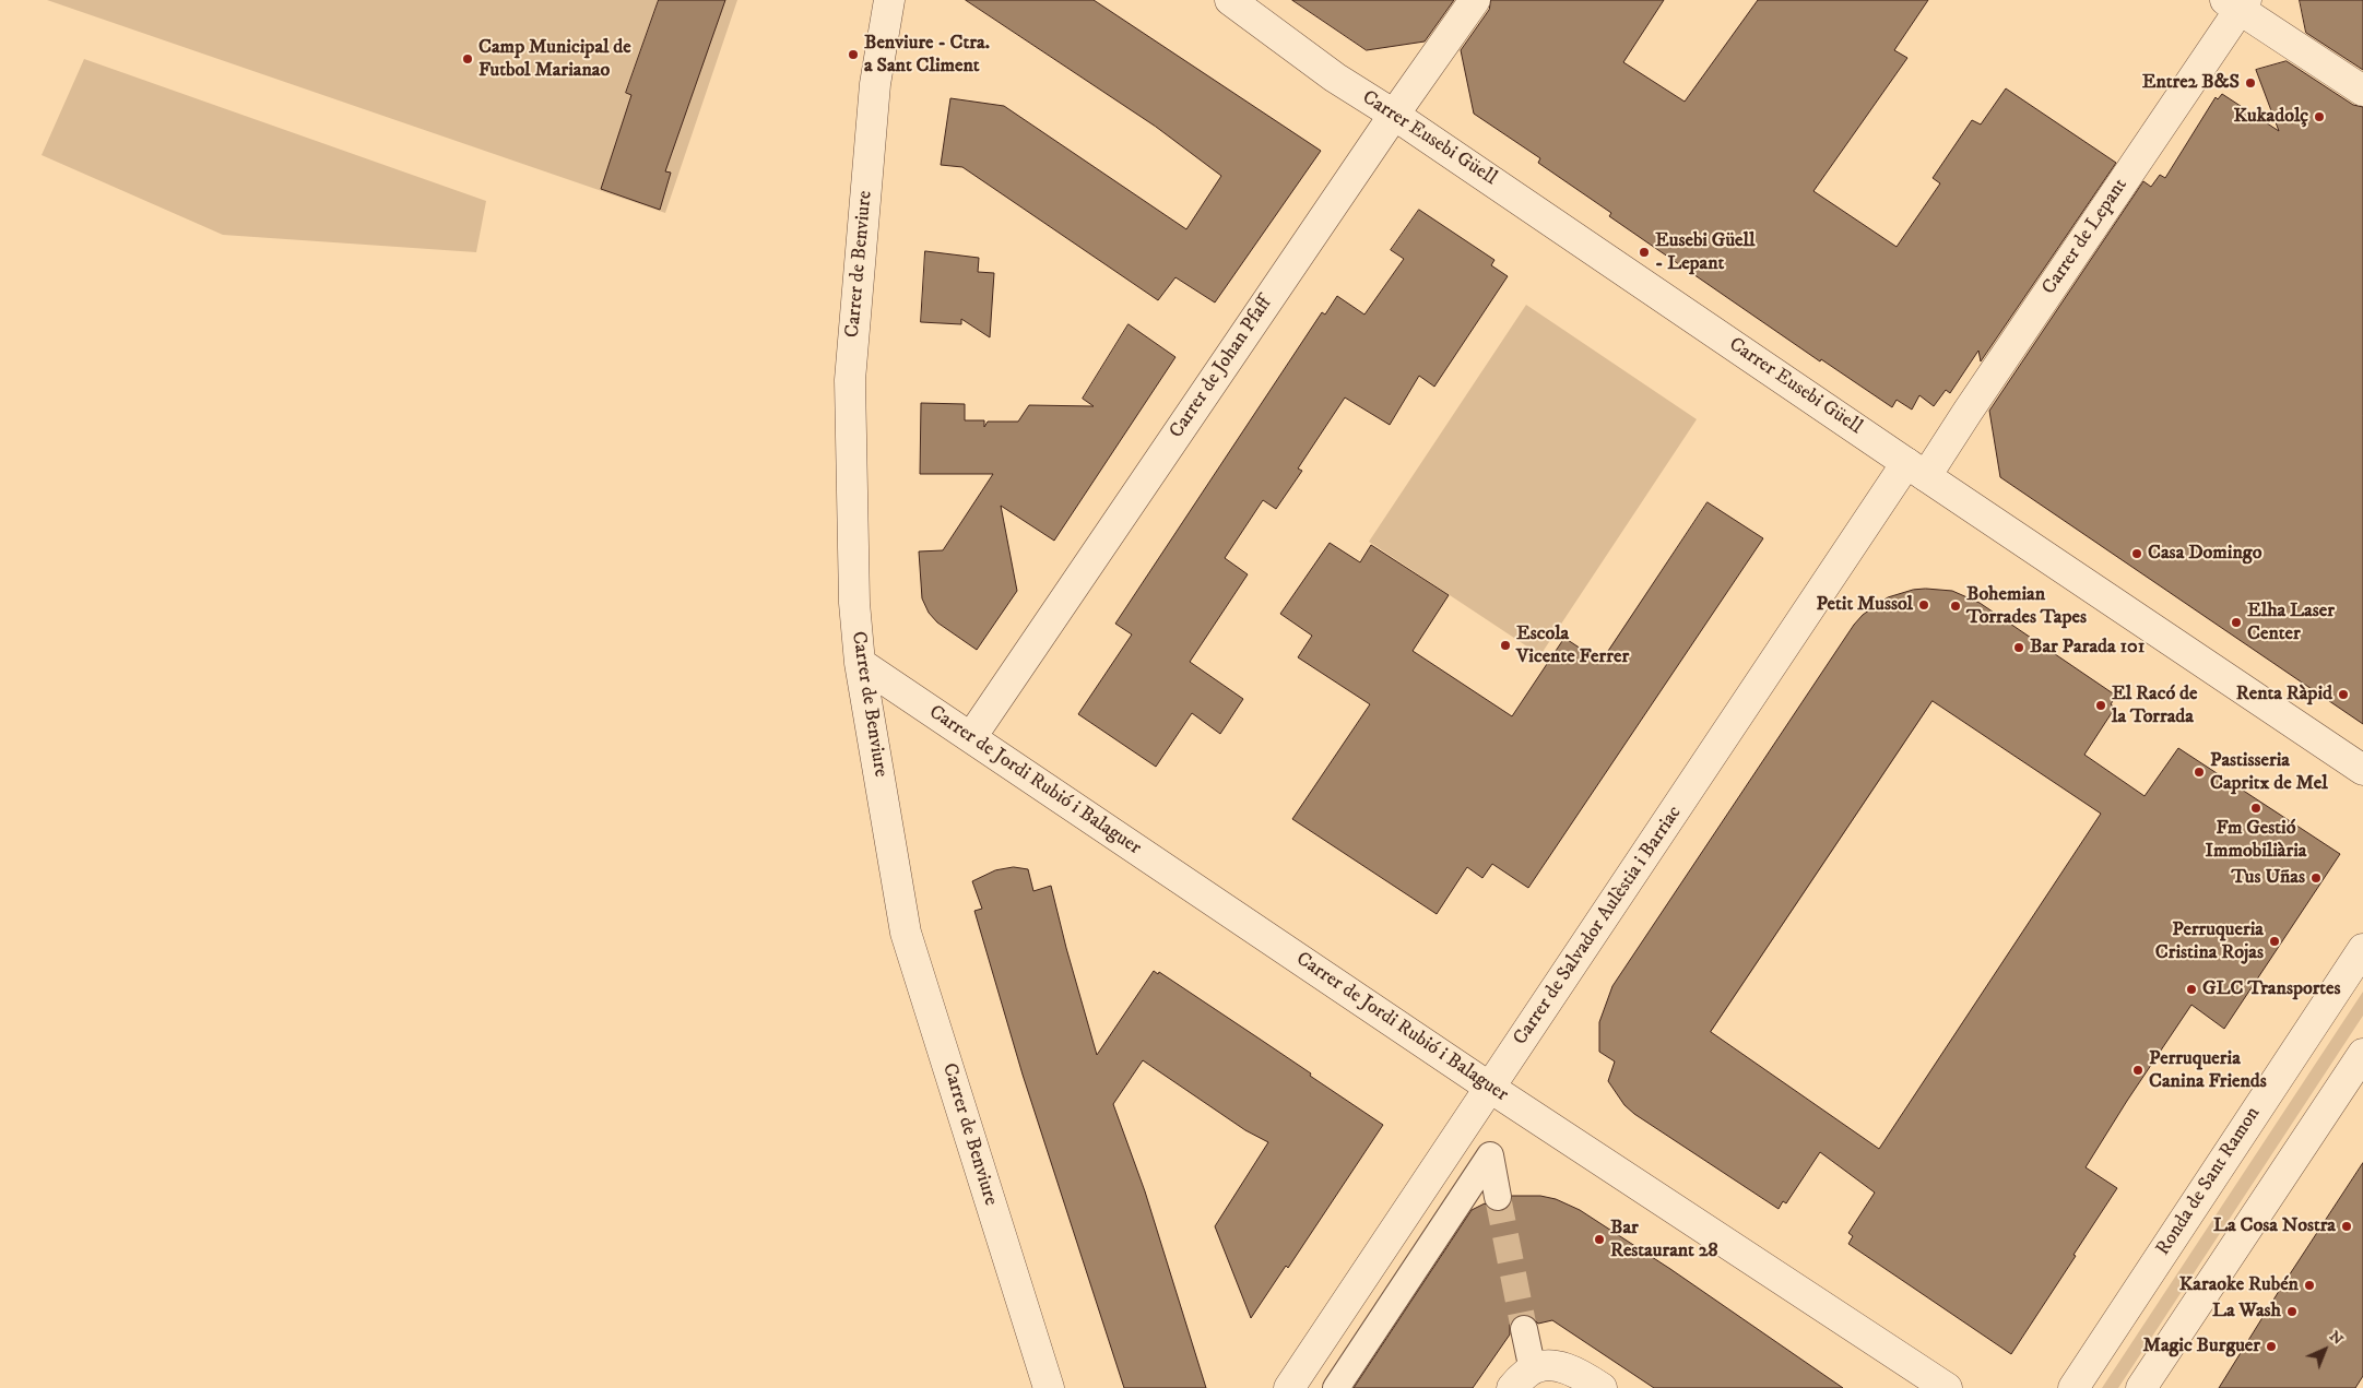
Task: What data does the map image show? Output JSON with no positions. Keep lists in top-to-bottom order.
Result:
{
  "streets": {
    "street": [
      "Carrer Eusebi Güell",
      "Carrer de Lepant",
      "Carrer de Benviure",
      "Carrer de Johan Pfaff",
      "Carrer de Jordi Rubió i Balaguer",
      "Carrer de Salvador Aulèstia i Barriac",
      "Ronda de Sant Ramon"
    ]
  },
  "crossings": [
    ["Carrer Eusebi Güell", "Carrer de Lepant"],
    ["Carrer Eusebi Güell", "Carrer de Johan Pfaff"],
    ["Carrer Eusebi Güell", "Carrer de Salvador Aulèstia i Barriac"],
    ["Carrer de Lepant", "Carrer de Salvador Aulèstia i Barriac"],
    ["Carrer de Benviure", "Carrer de Jordi Rubió i Balaguer"],
    ["Carrer de Johan Pfaff", "Carrer de Jordi Rubió i Balaguer"],
    ["Carrer de Jordi Rubió i Balaguer", "Carrer de Salvador Aulèstia i Barriac"]
  ],
  "places": [
    "Benviure - Ctra. a Sant Climent",
    "Camp Municipal de Futbol Marianao",
    "Entre2 B&S",
    "Kukadolç",
    "Eusebi Güell - Lepant",
    "Casa Domingo",
    "Petit Mussol",
    "Bohemian Torrades Tapes",
    "Elha Laser Center",
    "Escola Vicente Ferrer",
    "Bar Parada 101",
    "Renta Ràpid",
    "El Racó de la Torrada",
    "Pastisseria Capritx de Mel",
    "Fm Gestió Immobiliària",
    "Tus Uñas",
    "Perruqueria Cristina Rojas",
    "GLC Transportes",
    "Perruqueria Canina Friends",
    "La Cosa Nostra",
    "Bar Restaurant 28",
    "Karaoke Rubén",
    "La Wash",
    "Magic Burguer"
  ],
  "north": "top right"
}
